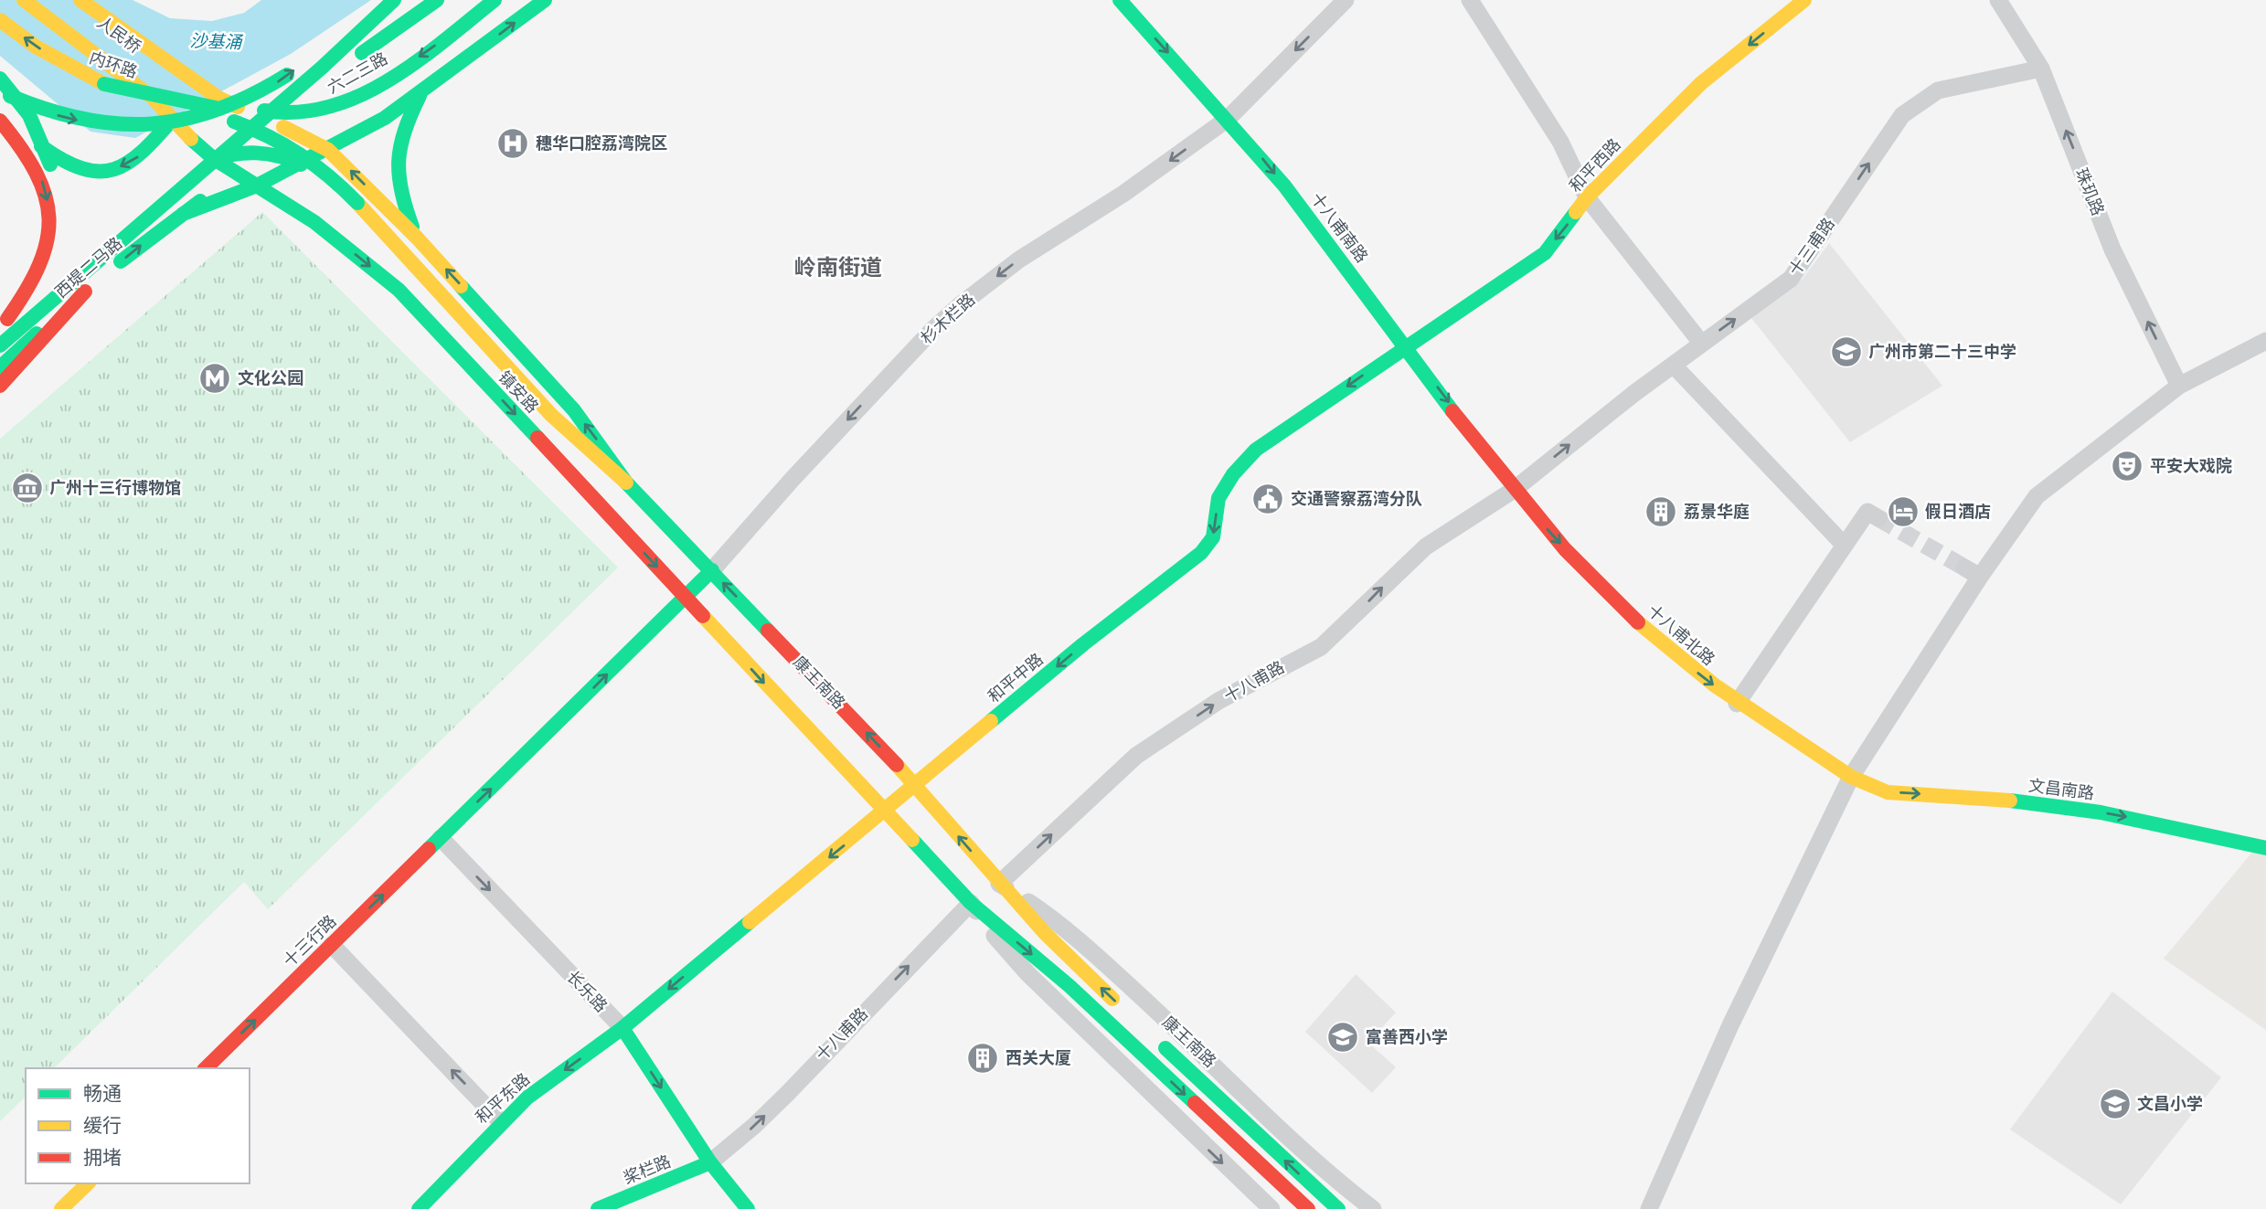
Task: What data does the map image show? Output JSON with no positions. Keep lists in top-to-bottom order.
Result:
{
  "streets": {
    "main road": [
      "人民桥",
      "内环路",
      "六二三路",
      "和平西路",
      "十八甫南路",
      "西堤二马路",
      "镇安路",
      "十八甫北路",
      "和平中路",
      "康王南路",
      "文昌南路",
      "十三行路",
      "长乐路",
      "和平东路",
      "桨栏路"
    ],
    "street": [
      "珠玑路",
      "十三甫路",
      "杉木栏路",
      "十八甫路"
    ]
  },
  "crossings": [
    ["人民桥", "六二三路"],
    ["人民桥", "镇安路"],
    ["六二三路", "镇安路"],
    ["和平西路", "十八甫南路"],
    ["和平西路", "和平中路"],
    ["珠玑路", "十三甫路"],
    ["十八甫南路", "十三甫路"],
    ["十八甫南路", "杉木栏路"],
    ["十八甫南路", "十八甫北路"],
    ["十八甫南路", "和平中路"],
    ["十八甫南路", "十八甫路"],
    ["十三甫路", "十八甫北路"],
    ["十三甫路", "十八甫路"],
    ["杉木栏路", "镇安路"],
    ["杉木栏路", "康王南路"],
    ["镇安路", "康王南路"],
    ["十八甫北路", "十八甫路"],
    ["十八甫北路", "文昌南路"],
    ["和平中路", "康王南路"],
    ["和平中路", "长乐路"],
    ["和平中路", "和平东路"],
    ["十八甫路", "康王南路"],
    ["十八甫路", "长乐路"],
    ["十八甫路", "桨栏路"],
    ["十三行路", "长乐路"],
    ["长乐路", "和平东路"],
    ["长乐路", "桨栏路"]
  ],
  "one_way": [
    "和平西路",
    "珠玑路",
    "十八甫南路",
    "十三甫路",
    "杉木栏路",
    "十八甫北路",
    "和平中路",
    "十八甫路",
    "文昌南路",
    "十三行路",
    "和平东路"
  ],
  "districts": ["岭南街道"],
  "water": ["沙基涌"],
  "places": {
    "hospital": ["穗华口腔荔湾院区"],
    "school or university": ["广州市第二十三中学", "富善西小学", "文昌小学"],
    "metro station": ["文化公园"],
    "theatre": ["平安大戏院"],
    "museum": ["广州十三行博物馆"],
    "public building": ["交通警察荔湾分队"],
    "building": ["荔景华庭", "西关大厦"],
    "hotel": ["假日酒店"]
  },
  "legend": ["畅通", "缓行", "拥堵"]
}
